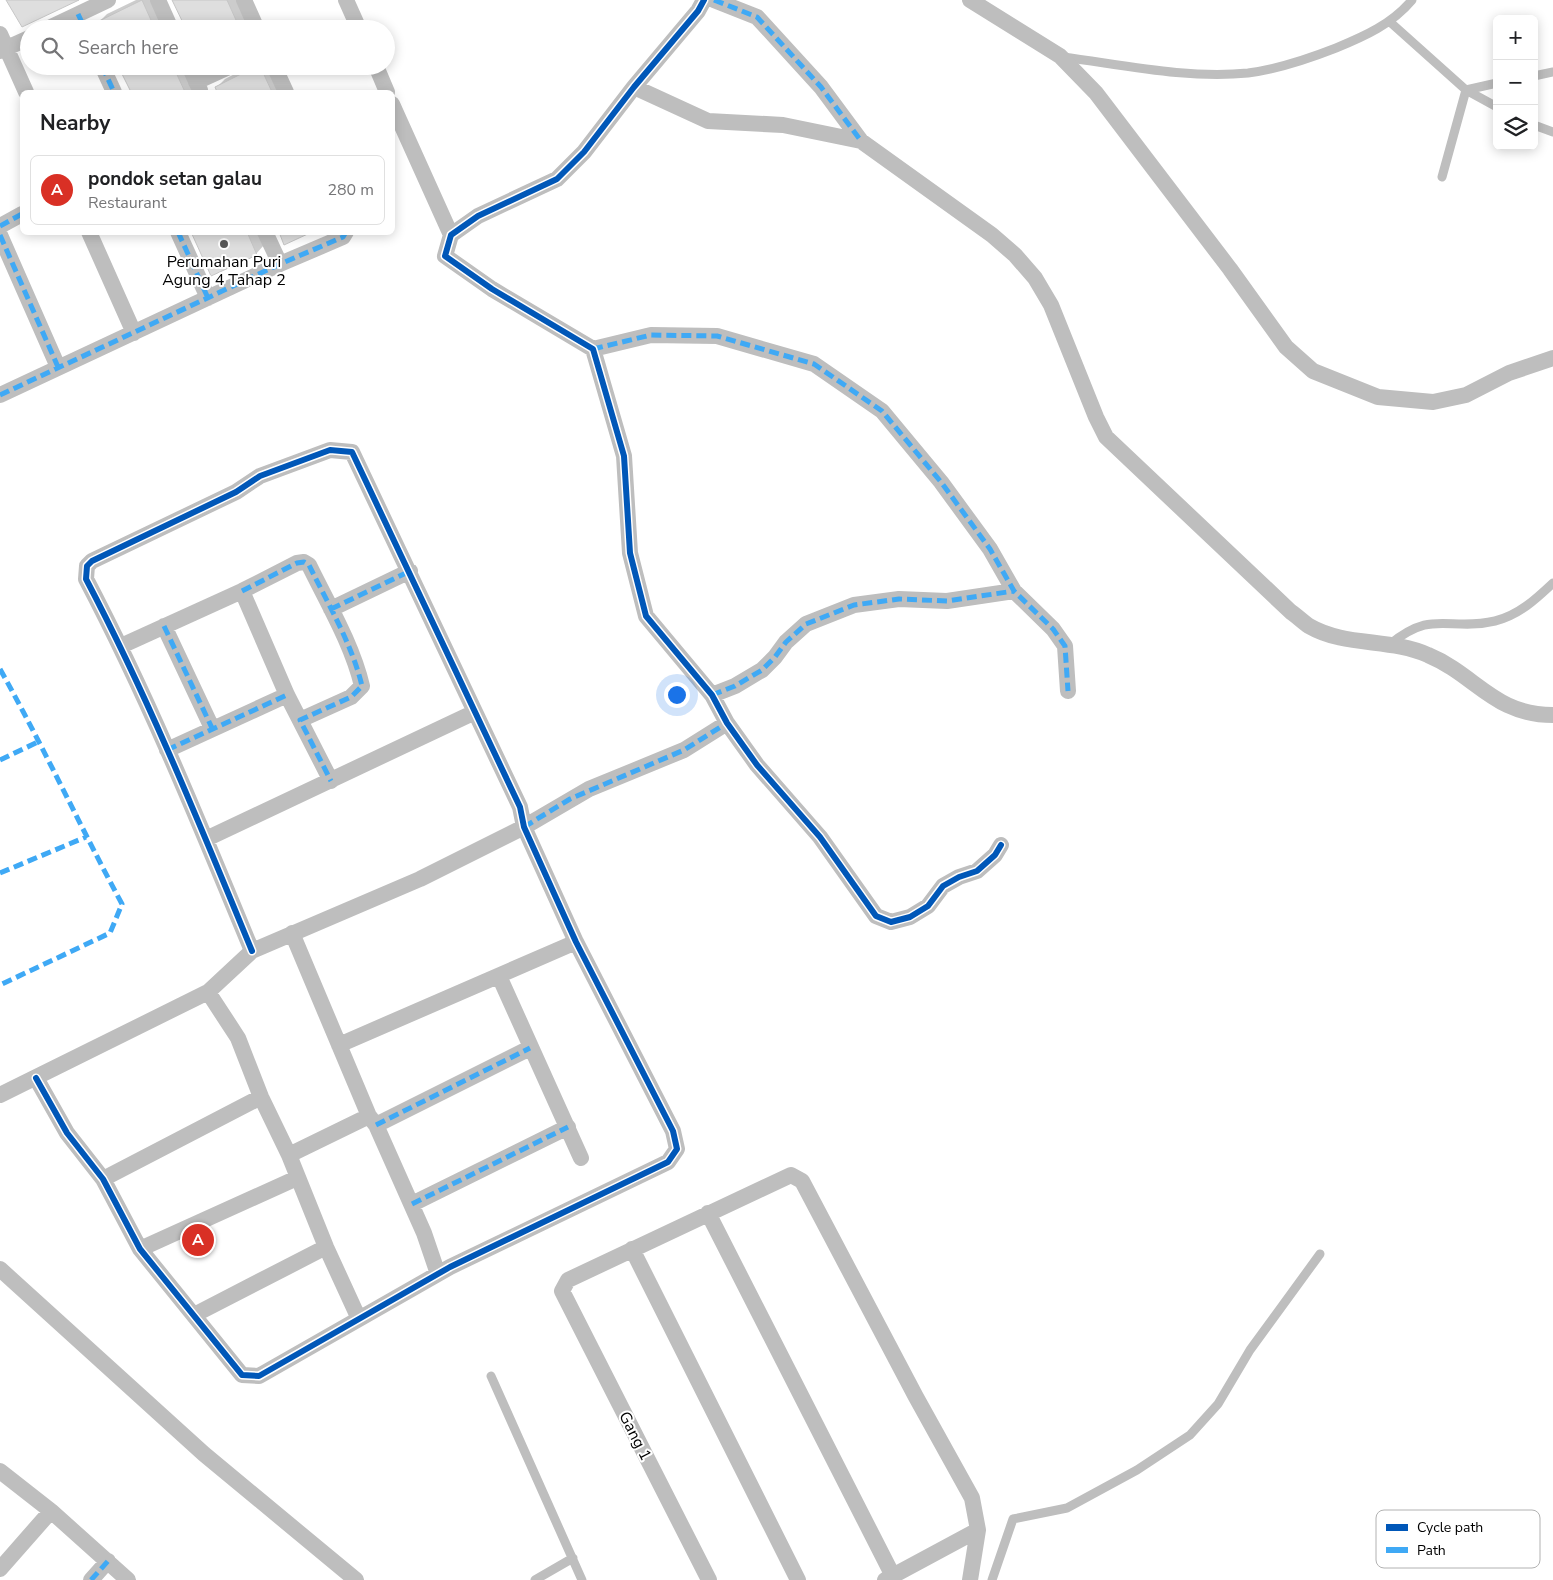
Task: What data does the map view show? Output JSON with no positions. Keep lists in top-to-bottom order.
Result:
{
  "streets": {
    "street": ["Gang 1"]
  },
  "places": ["Perumahan Puri Agung 4 Tahap 2"],
  "legend": ["Cycle path", "Path"],
  "page": {
    "map_buttons": ["+", "−"],
    "search": "Search here",
    "heading": "Nearby",
    "list": [
      {
        "mark": "A",
        "name": "pondok setan galau",
        "note": "Restaurant",
        "value": "280 m"
      }
    ],
    "pins": "A"
  }
}
